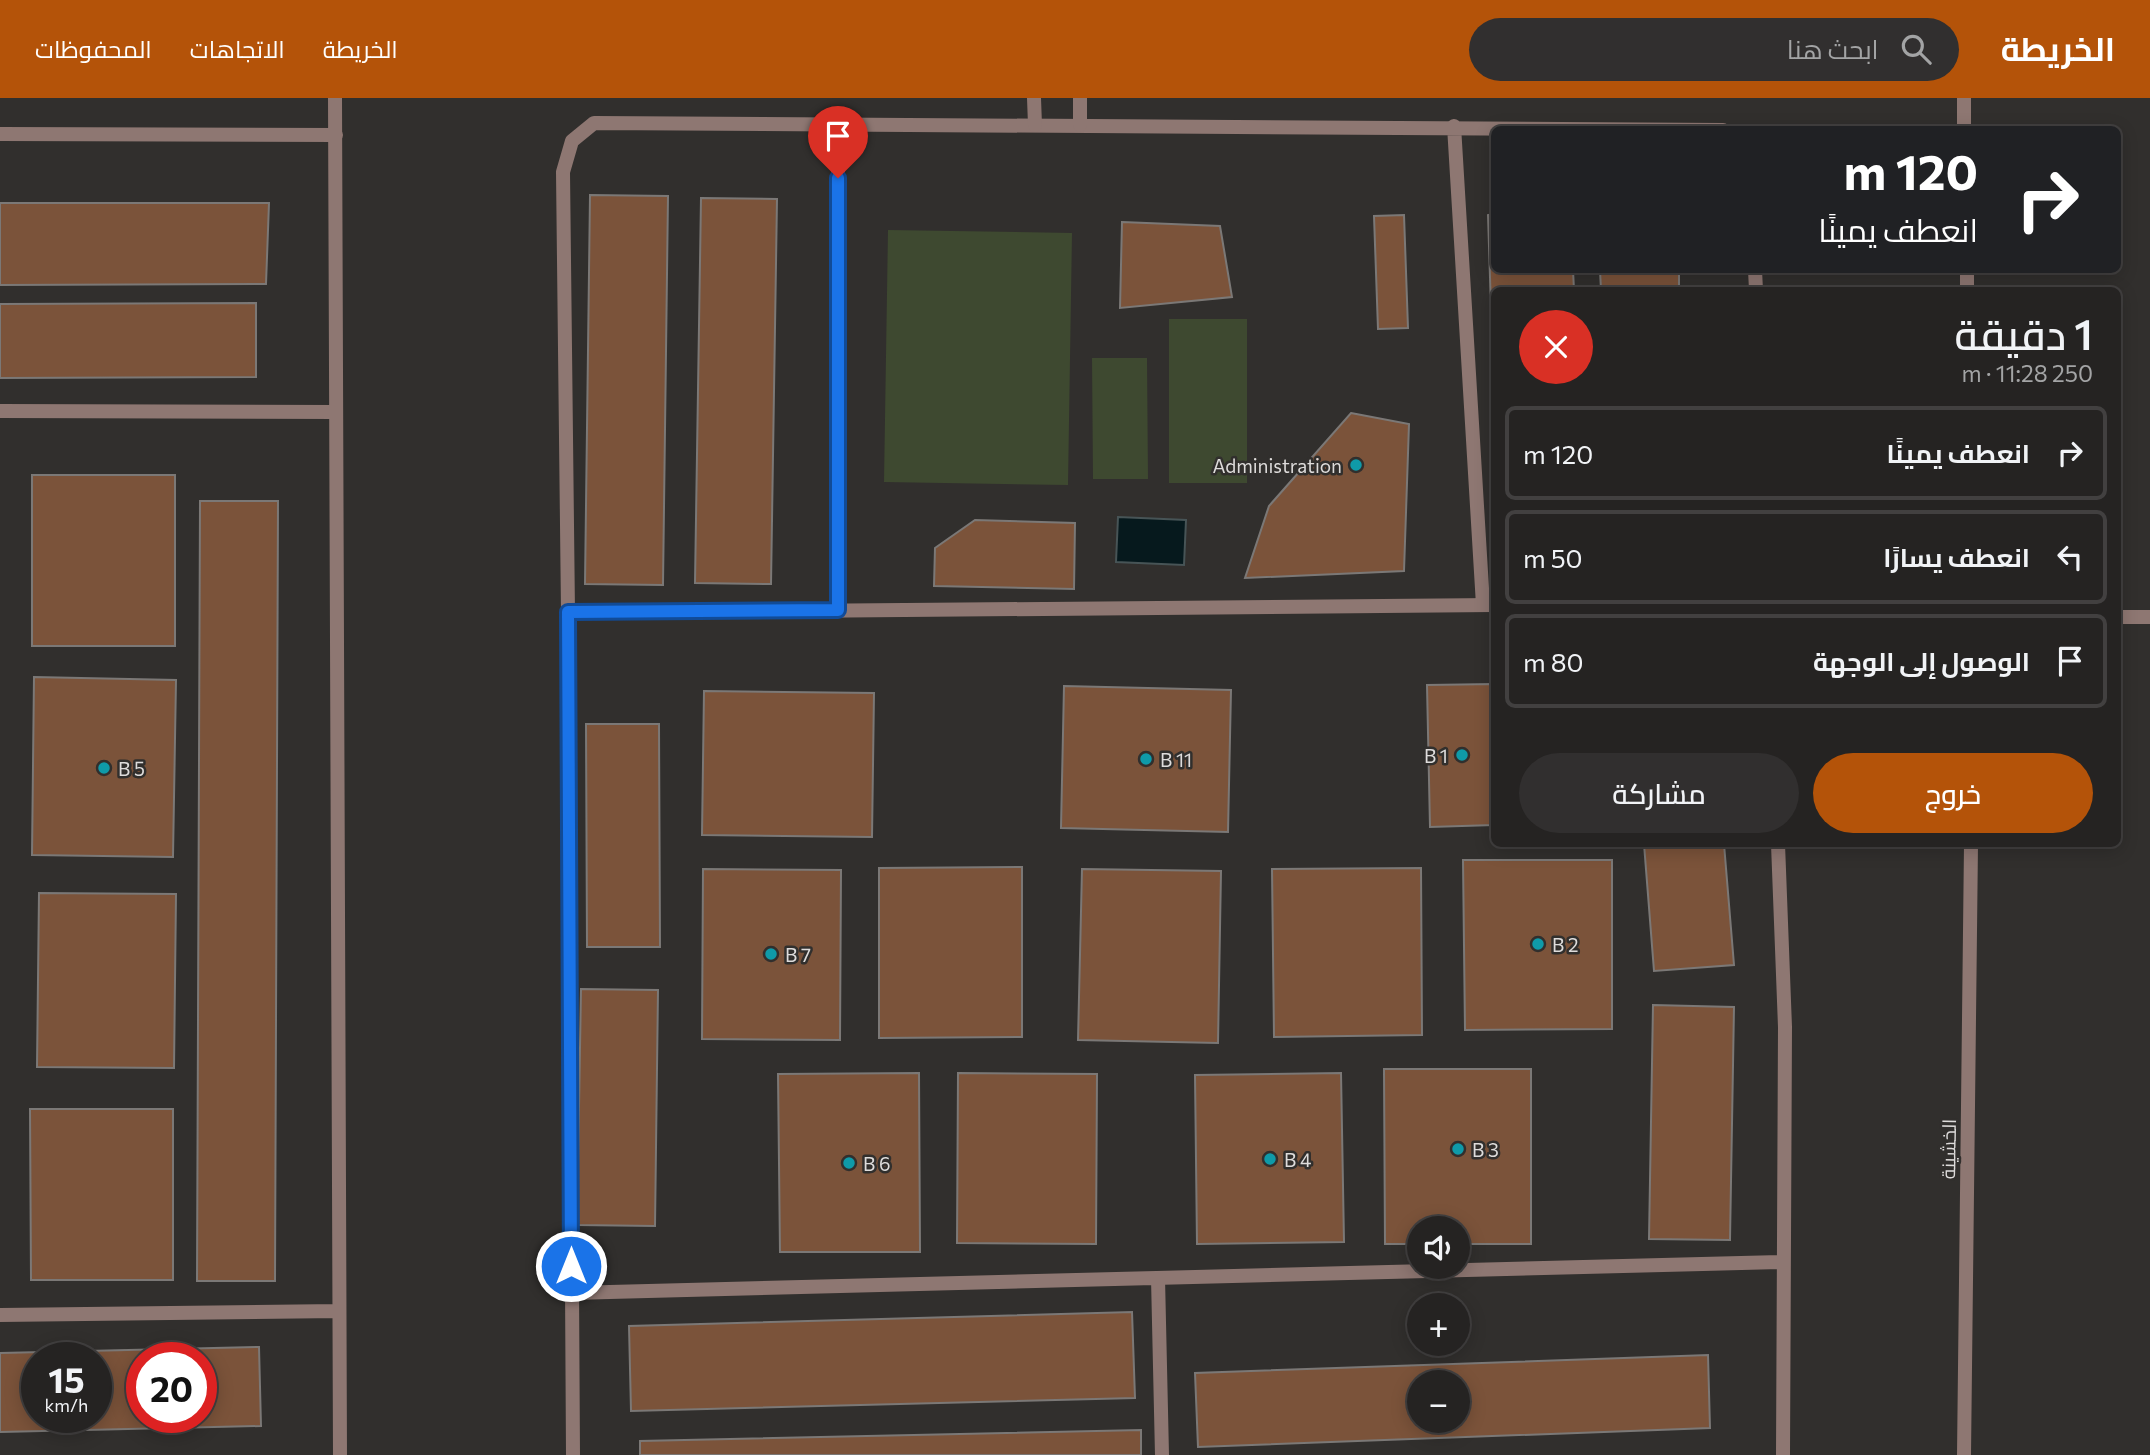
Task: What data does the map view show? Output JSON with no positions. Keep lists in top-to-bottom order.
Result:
{
  "streets": {
    "street": ["الخشينة"]
  },
  "places": [
    "Administration",
    "B 1",
    "B 11",
    "B 5",
    "B 2",
    "B 7",
    "B 3",
    "B 4",
    "B 6"
  ],
  "page": {
    "header": "الخريطة",
    "search": "ابحث هنا",
    "nav": ["الخريطة", "الاتجاهات", "المحفوظات"],
    "turn": ["120 m", "انعطف يمينًا"],
    "heading": ["1 دقيقة", "250 m · 11:28"],
    "list": [
      {
        "name": "انعطف يمينًا",
        "value": "120 m"
      },
      {
        "name": "انعطف يسارًا",
        "value": "50 m"
      },
      {
        "name": "الوصول إلى الوجهة",
        "value": "80 m"
      }
    ],
    "buttons": ["خروج", "مشاركة"],
    "map_buttons": ["+", "−"],
    "speed": "15 km/h",
    "limit": "20"
  }
}
